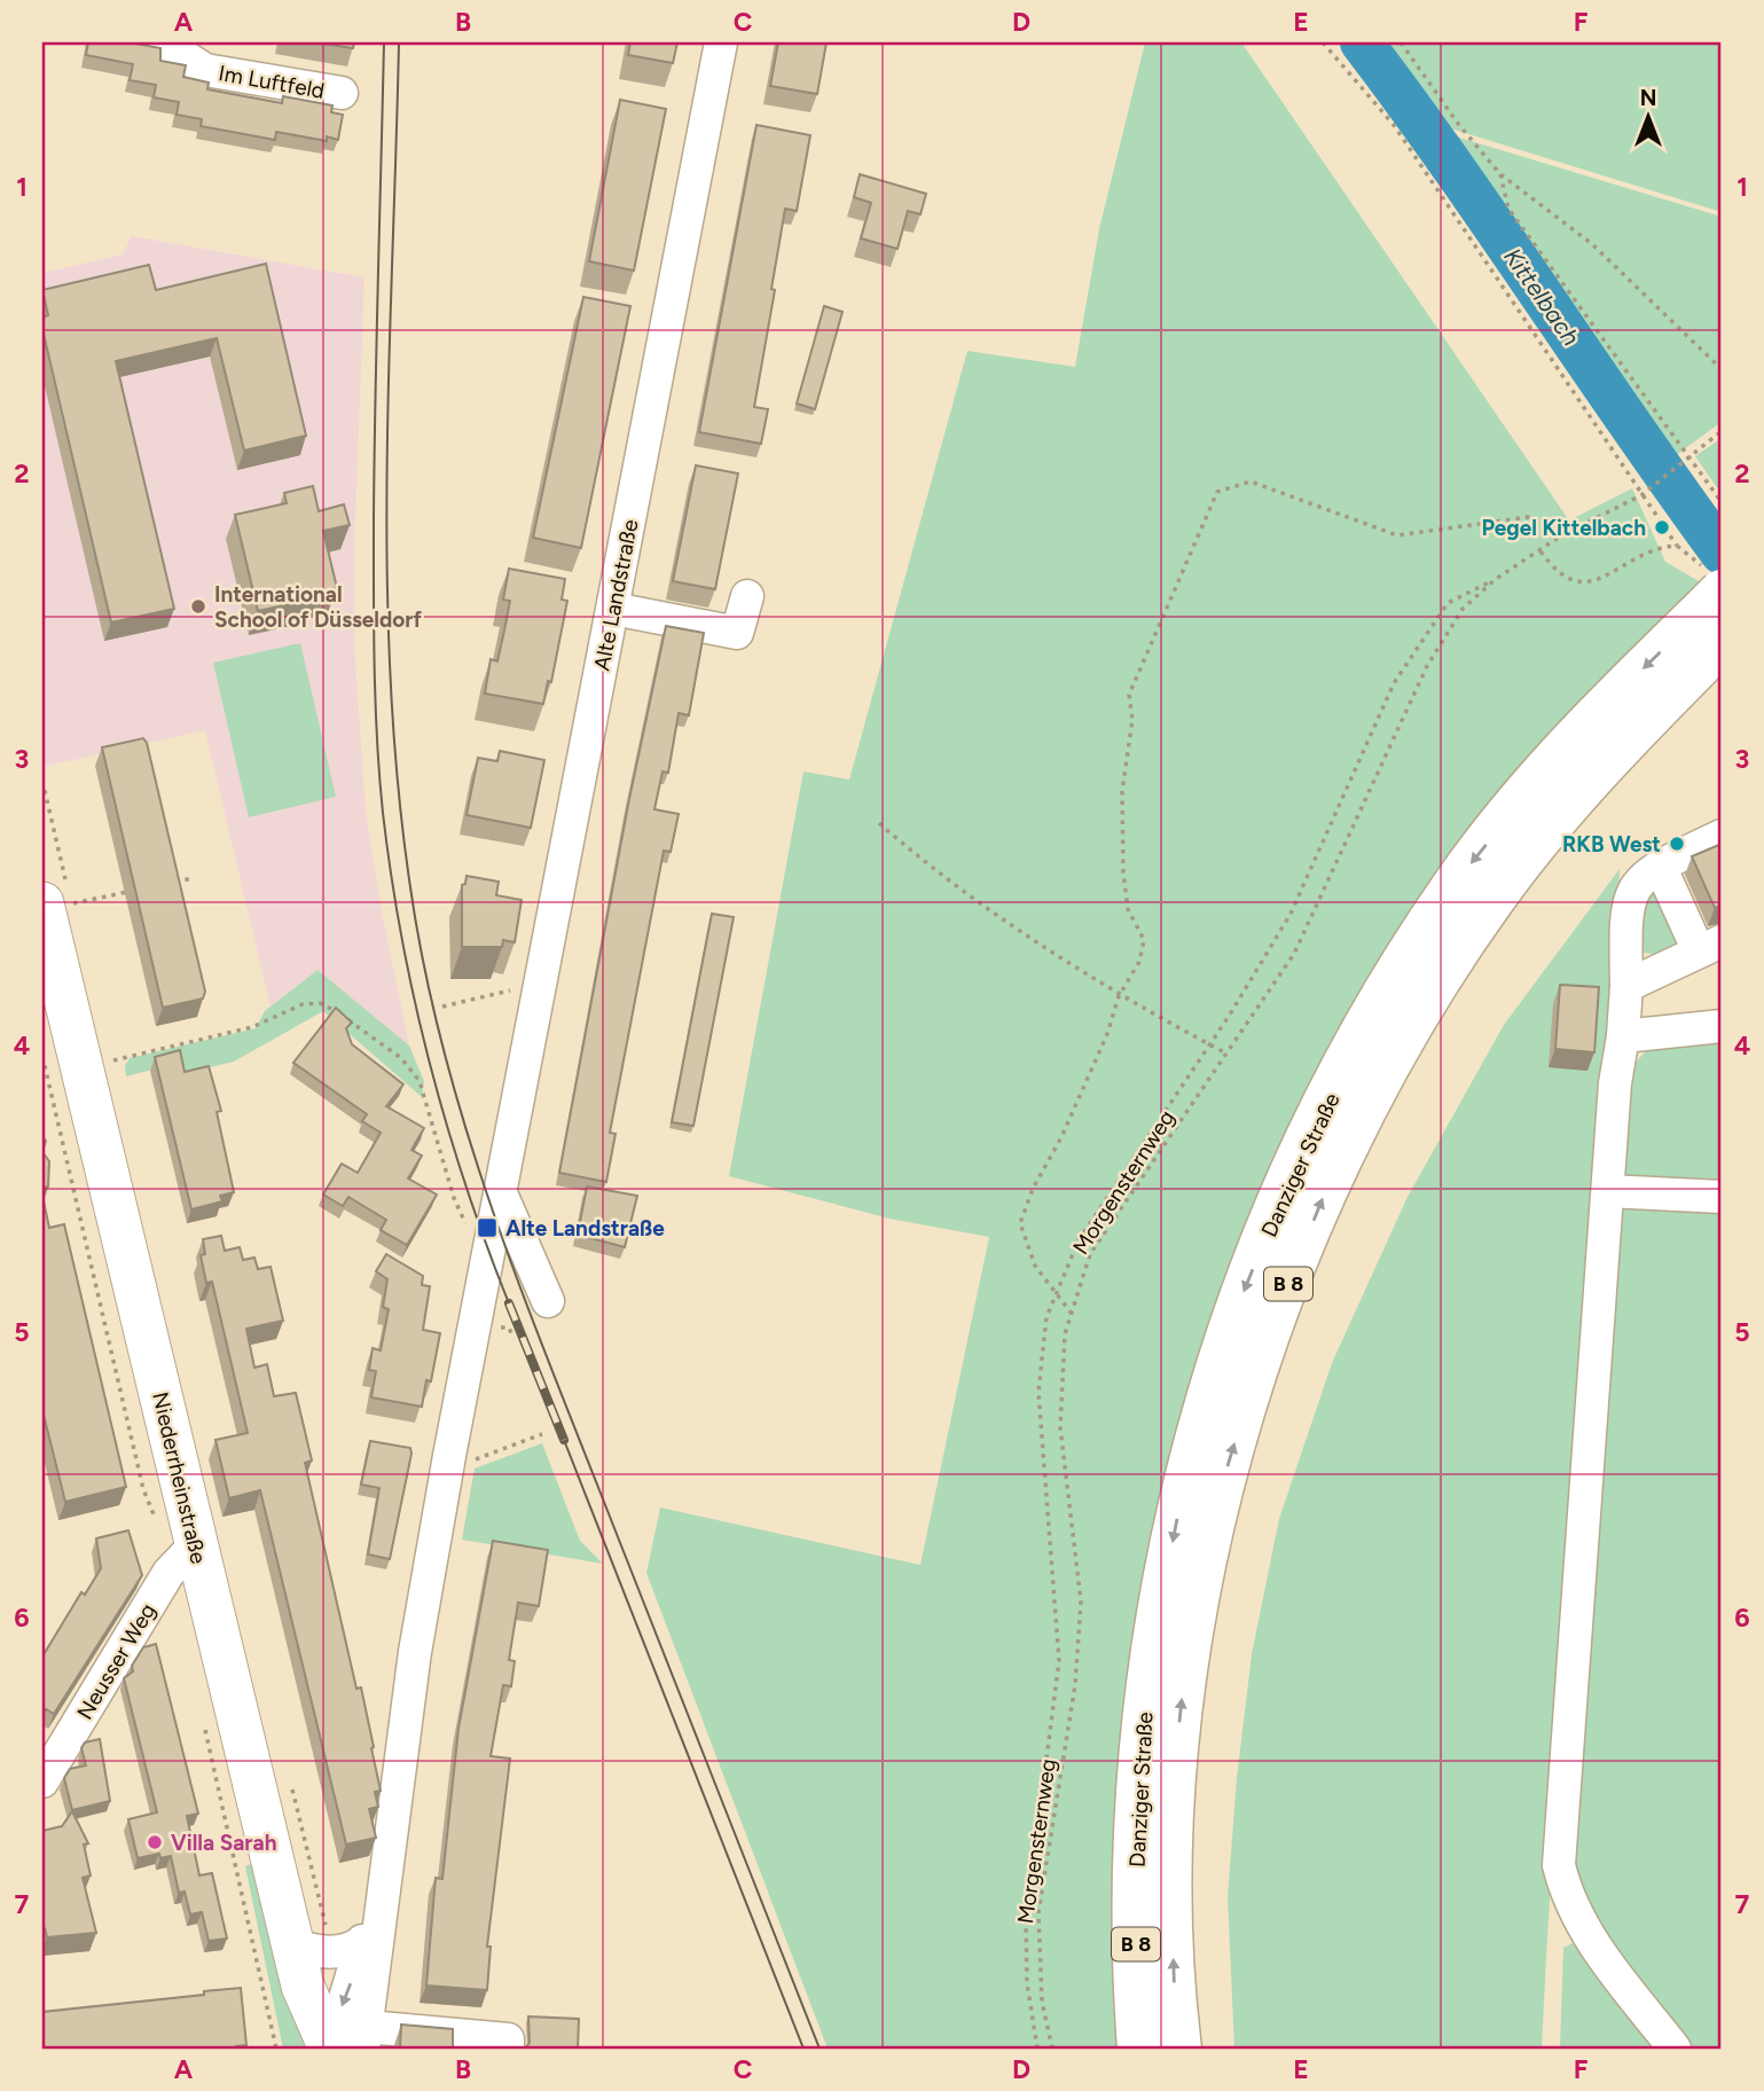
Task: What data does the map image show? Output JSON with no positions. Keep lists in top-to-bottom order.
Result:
{
  "streets": {
    "highway": ["Danziger Straße", "B 8"],
    "main road": ["Niederrheinstraße"],
    "street": ["Im Luftfeld", "Alte Landstraße", "Neusser Weg"],
    "path": ["Morgensternweg"]
  },
  "crossings": [
    ["Alte Landstraße", "Niederrheinstraße"],
    ["Niederrheinstraße", "Neusser Weg"]
  ],
  "water": ["Kittelbach"],
  "places": {
    "other": [
      "Pegel Kittelbach",
      "International School of Düsseldorf",
      "RKB West",
      "Villa Sarah"
    ],
    "transit": ["Alte Landstraße"]
  },
  "north": "top",
  "grid": {
    "columns": [
      "A",
      "B",
      "C",
      "D",
      "E",
      "F"
    ],
    "rows": [
      "1",
      "2",
      "3",
      "4",
      "5",
      "6",
      "7"
    ]
  }
}
